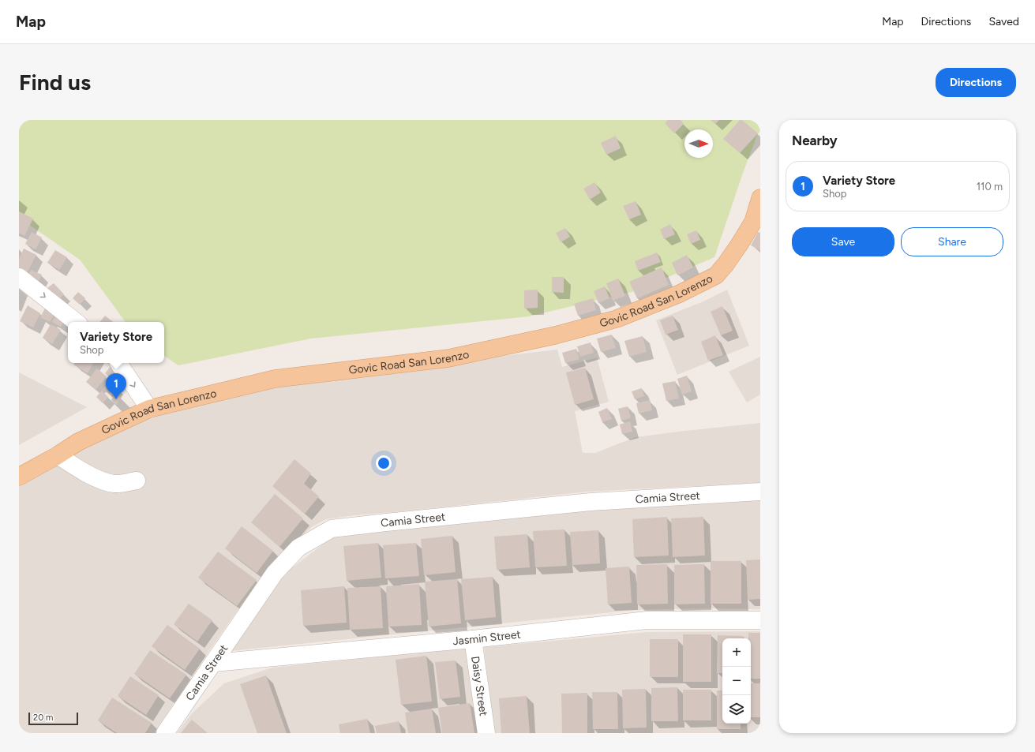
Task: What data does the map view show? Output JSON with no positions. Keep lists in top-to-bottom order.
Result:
{
  "streets": {
    "main road": ["Govic Road San Lorenzo"],
    "street": ["Camia Street", "Jasmin Street", "Daisy Street"]
  },
  "crossings": [
    ["Camia Street", "Jasmin Street"],
    ["Jasmin Street", "Daisy Street"]
  ],
  "scale_bar": "20 m",
  "north": "right",
  "page": {
    "header": "Map",
    "nav": ["Map", "Directions", "Saved"],
    "buttons": [
      "Directions",
      ["Save", "Share"]
    ],
    "title": "Find us",
    "heading": "Nearby",
    "list": [
      {
        "mark": "1",
        "name": "Variety Store",
        "note": "Shop",
        "value": "110 m"
      }
    ],
    "popup": ["Variety Store", "Shop"],
    "pins": "1",
    "map_buttons": ["+", "−"],
    "scale": "20 m"
  }
}
